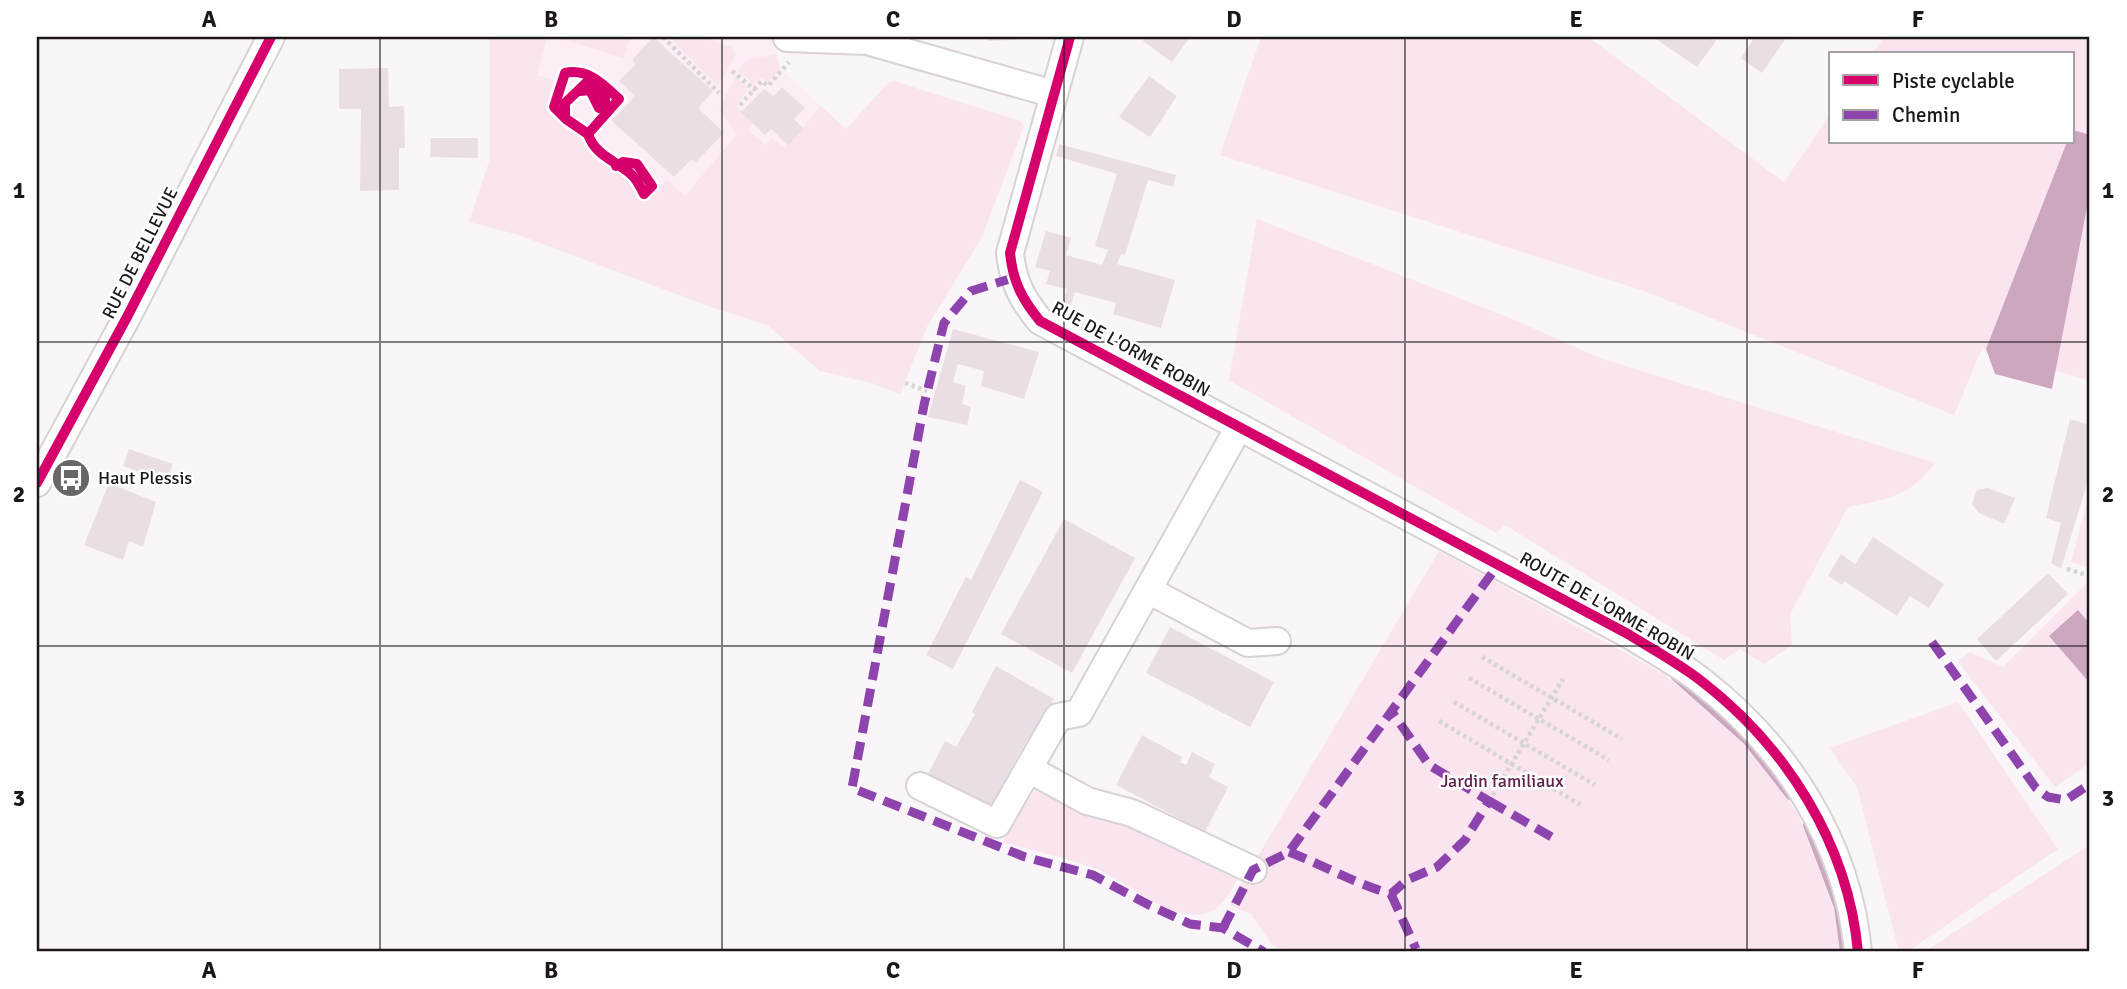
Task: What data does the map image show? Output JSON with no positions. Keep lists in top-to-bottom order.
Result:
{
  "streets": {
    "street": ["RUE DE BELLEVUE", "RUE DE L'ORME ROBIN", "ROUTE DE L'ORME ROBIN"]
  },
  "crossings": [
    ["RUE DE L'ORME ROBIN", "ROUTE DE L'ORME ROBIN"]
  ],
  "parks": ["Jardin familiaux"],
  "places": {
    "bus stop": ["Haut Plessis"]
  },
  "legend": ["Piste cyclable", "Chemin"],
  "grid": {
    "columns": [
      "A",
      "B",
      "C",
      "D",
      "E",
      "F"
    ],
    "rows": ["1", "2", "3"]
  }
}
